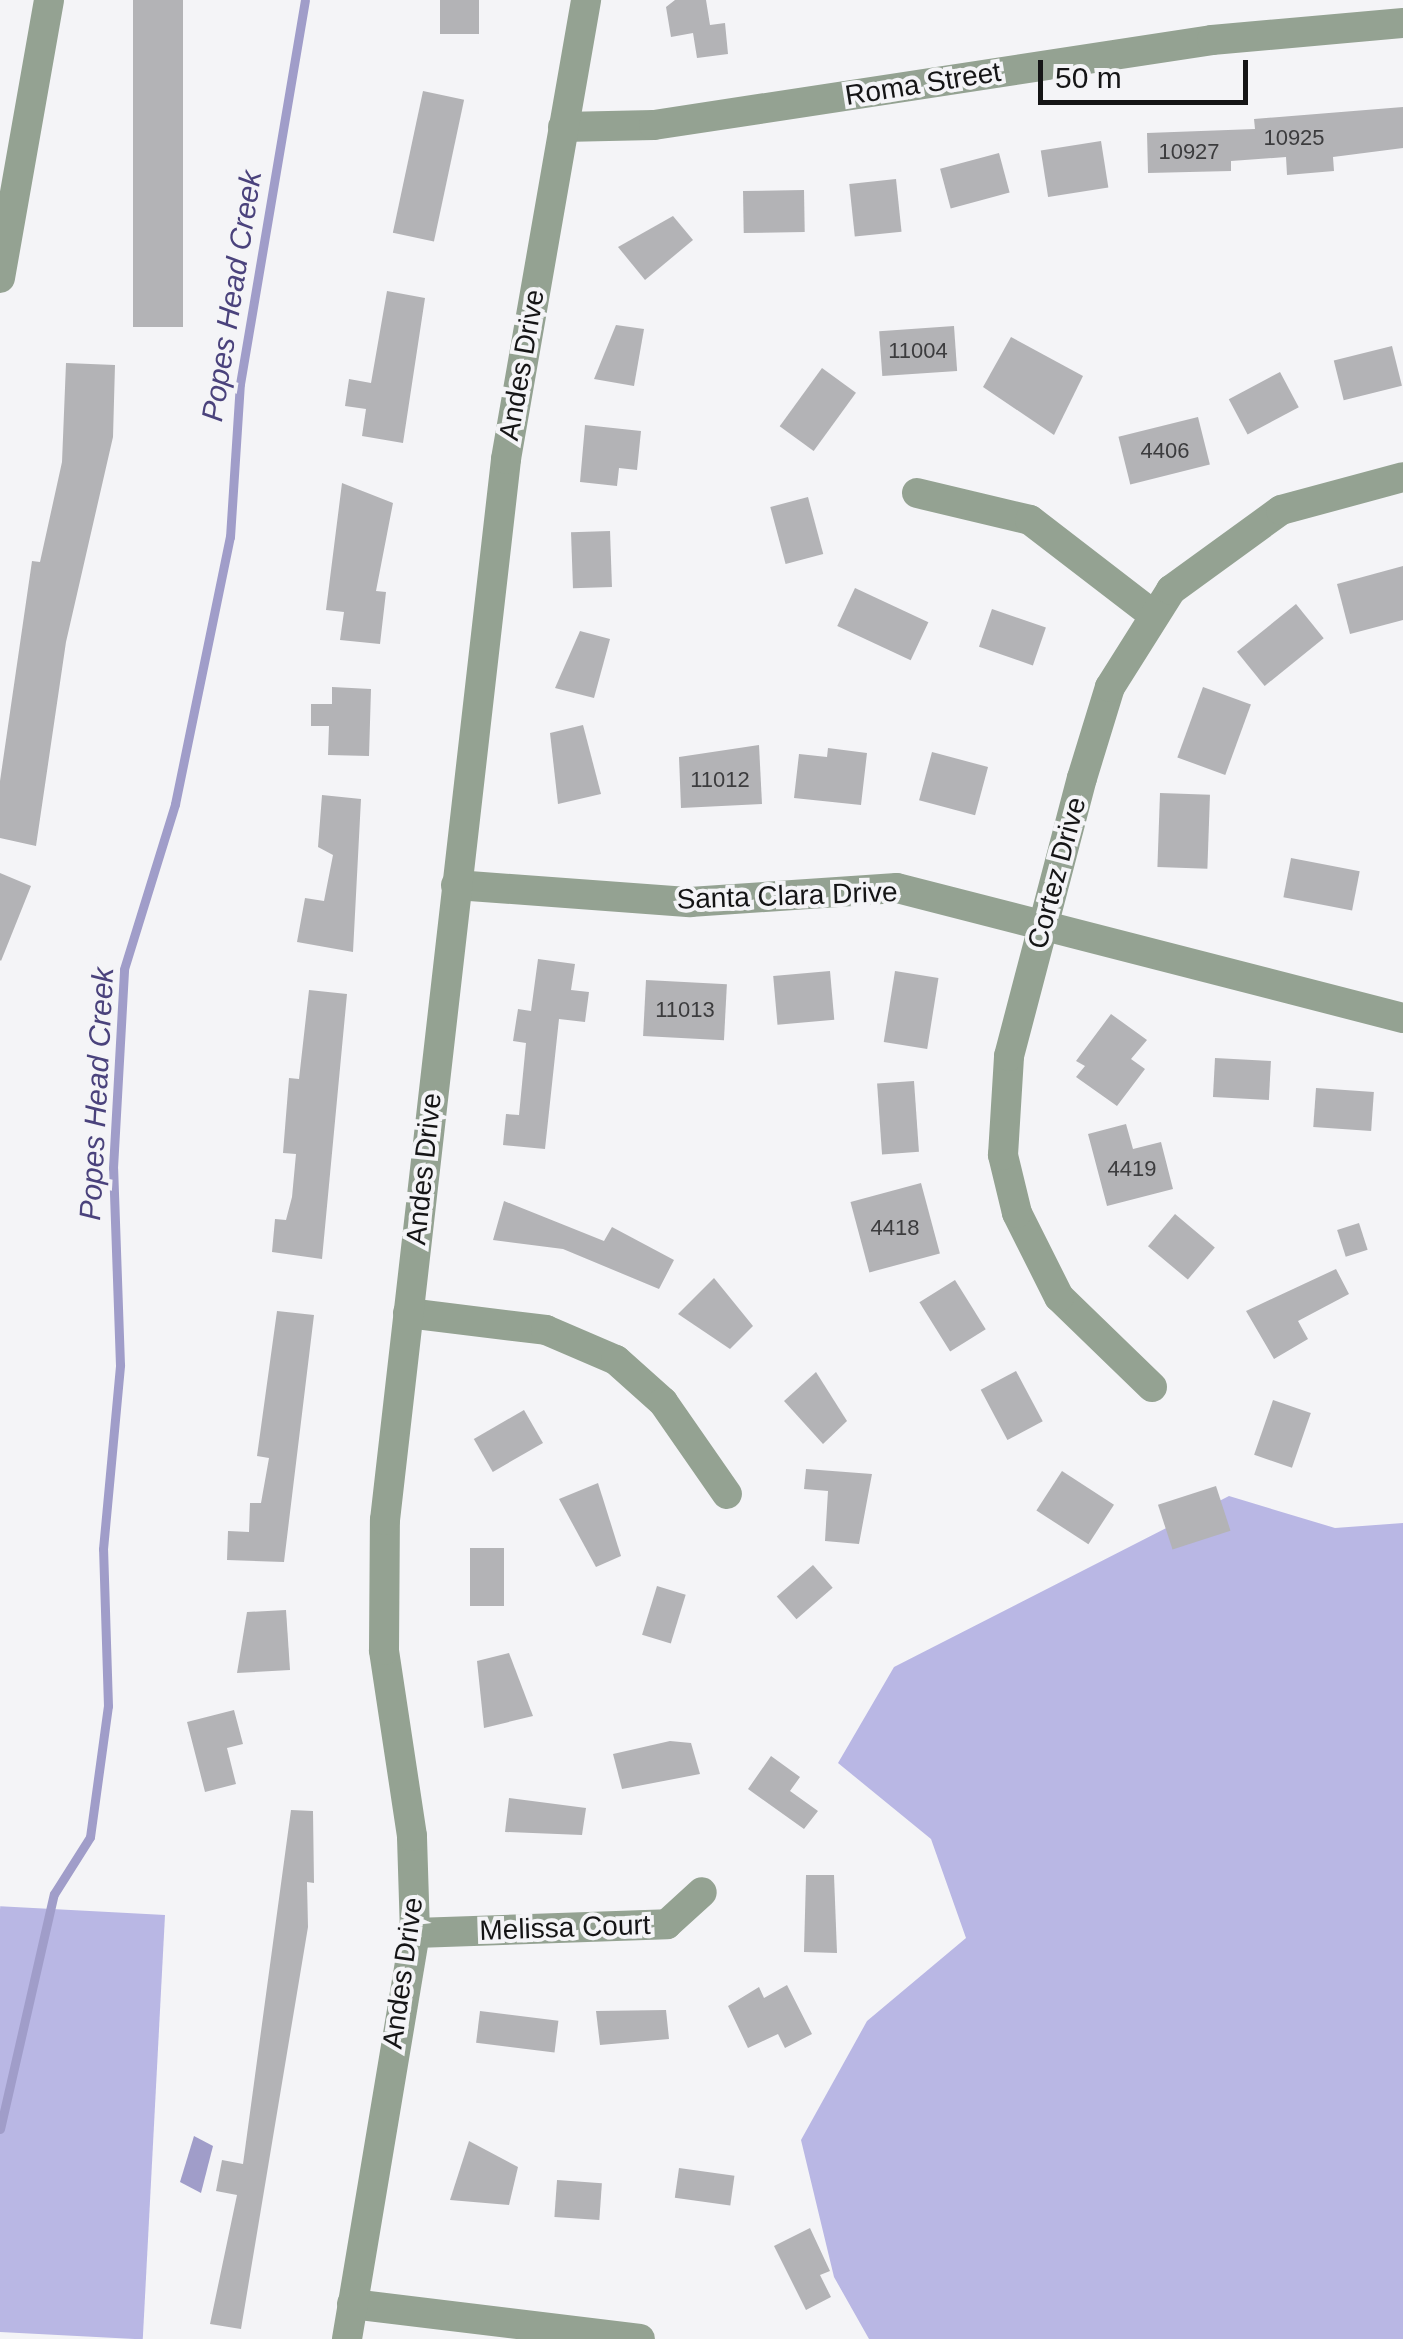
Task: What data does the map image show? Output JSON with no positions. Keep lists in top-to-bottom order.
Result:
{
  "streets": {
    "street": [
      "Roma Street",
      "Andes Drive",
      "Cortez Drive",
      "Santa Clara Drive",
      "Melissa Court"
    ]
  },
  "crossings": [
    ["Roma Street", "Andes Drive"],
    ["Andes Drive", "Santa Clara Drive"],
    ["Andes Drive", "Melissa Court"],
    ["Cortez Drive", "Santa Clara Drive"]
  ],
  "water": ["Popes Head Creek"],
  "house_numbers": [
    "10925",
    "10927",
    "11004",
    "4406",
    "11012",
    "11013",
    "4419",
    "4418"
  ],
  "scale_bar": "50 m"
}
